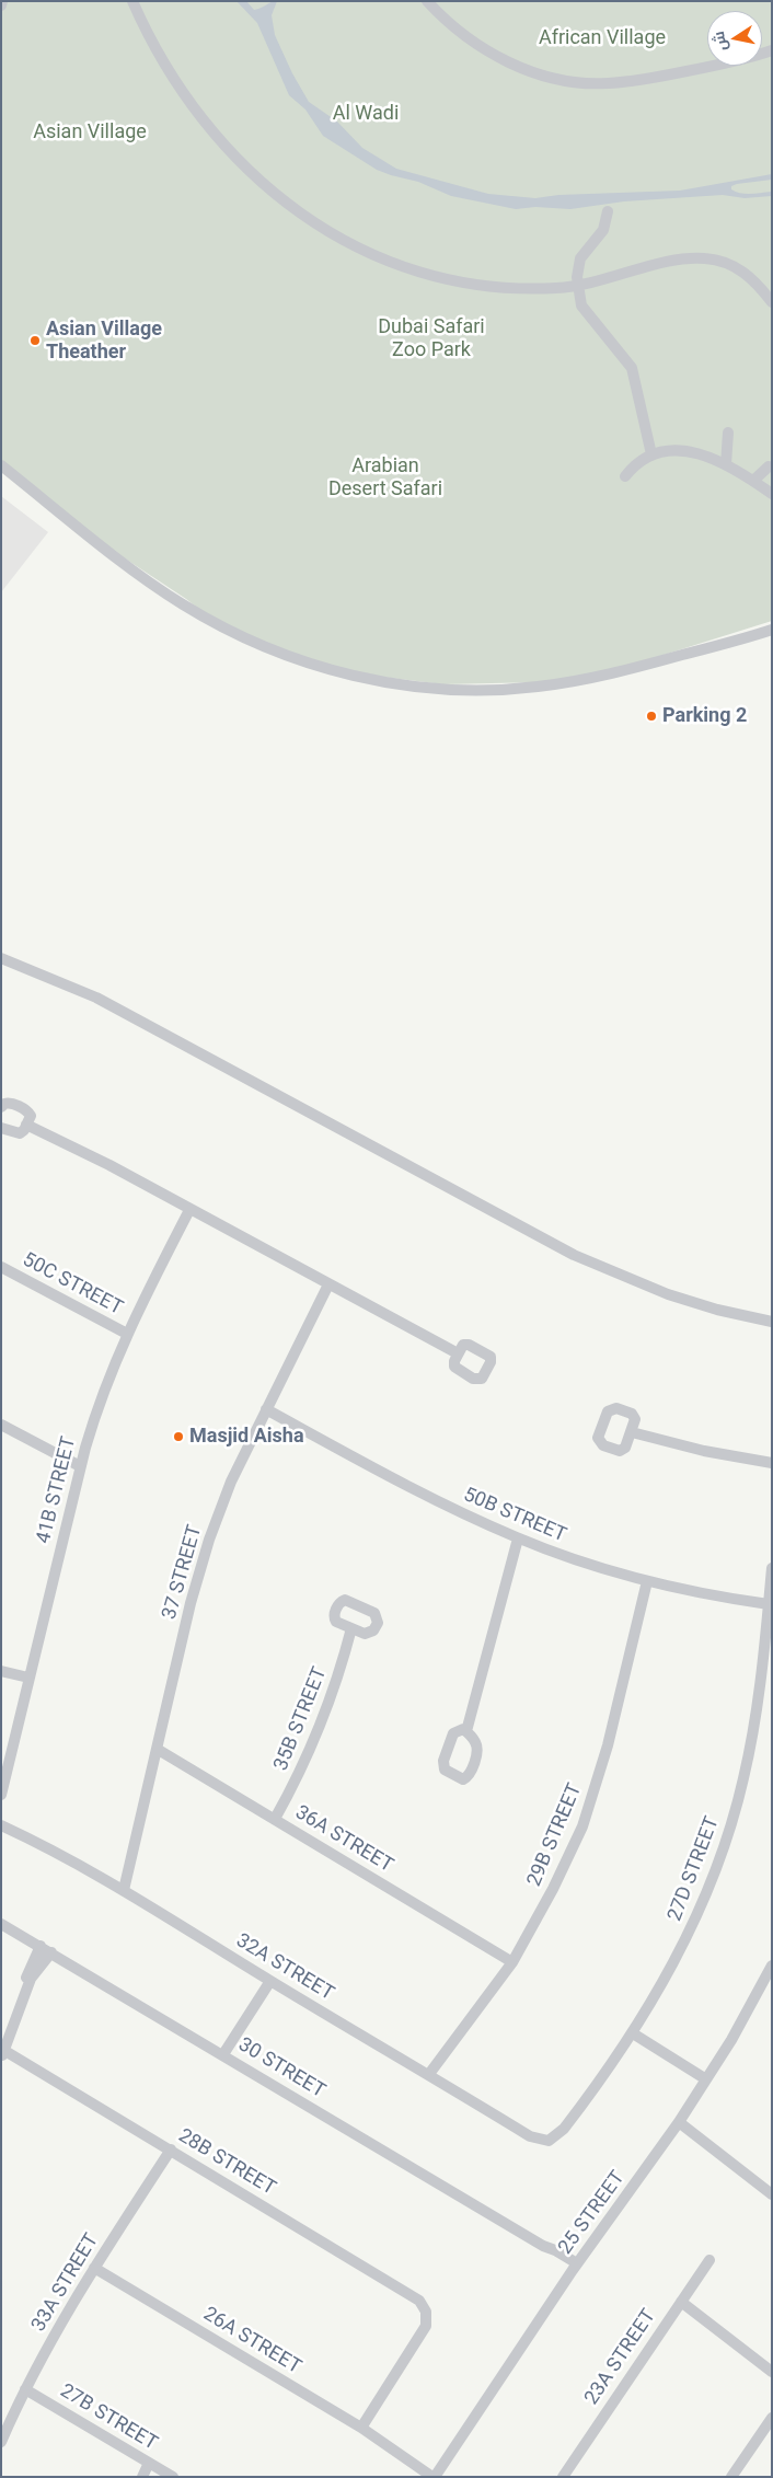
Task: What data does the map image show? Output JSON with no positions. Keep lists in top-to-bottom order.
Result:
{
  "streets": {
    "street": [
      "50C STREET",
      "41B STREET",
      "50B STREET",
      "37 STREET",
      "35B STREET",
      "29B STREET",
      "36A STREET",
      "27D STREET",
      "32A STREET",
      "30 STREET",
      "28B STREET",
      "25 STREET",
      "33A STREET",
      "26A STREET",
      "23A STREET",
      "27B STREET"
    ]
  },
  "crossings": [
    ["50C STREET", "41B STREET"],
    ["50B STREET", "37 STREET"],
    ["50B STREET", "29B STREET"],
    ["50B STREET", "27D STREET"],
    ["37 STREET", "36A STREET"],
    ["37 STREET", "32A STREET"],
    ["35B STREET", "36A STREET"],
    ["29B STREET", "36A STREET"],
    ["29B STREET", "32A STREET"],
    ["27D STREET", "32A STREET"],
    ["30 STREET", "25 STREET"],
    ["28B STREET", "33A STREET"],
    ["28B STREET", "26A STREET"],
    ["25 STREET", "26A STREET"],
    ["33A STREET", "26A STREET"],
    ["33A STREET", "27B STREET"]
  ],
  "parks": [
    "African Village",
    "Al Wadi",
    "Asian Village",
    "Dubai Safari Zoo Park",
    "Arabian Desert Safari"
  ],
  "places": ["Asian Village Theather", "Parking 2", "Masjid Aisha"],
  "north": "left"
}
